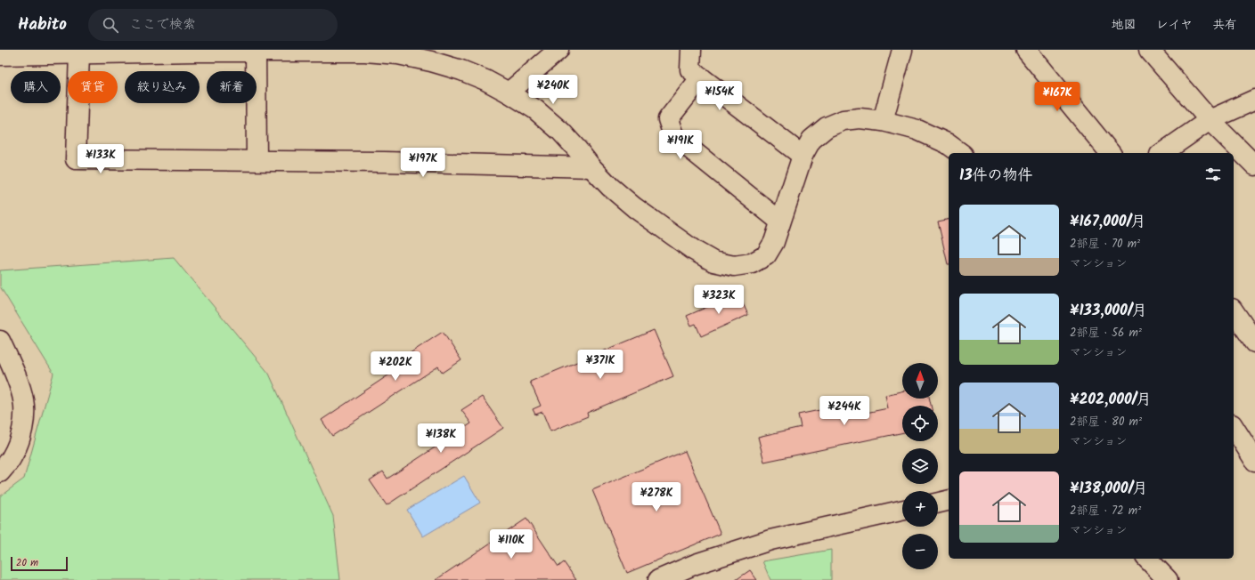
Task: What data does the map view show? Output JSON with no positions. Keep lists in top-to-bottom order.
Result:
{
  "scale_bar": "20 m",
  "north": "top",
  "page": {
    "header": "Habito",
    "search": "ここで検索",
    "nav": ["地図", "レイヤ", "共有"],
    "chip": [
      "購入",
      "賃貸",
      "絞り込み",
      "新着"
    ],
    "price": [
      "¥240K",
      "¥154K",
      "¥167K",
      "¥191K",
      "¥133K",
      "¥197K",
      "¥323K",
      "¥371K",
      "¥202K",
      "¥244K",
      "¥138K",
      "¥278K",
      "¥110K"
    ],
    "heading": "13件の物件",
    "list": [
      {
        "name": "¥167,000/月",
        "note": "2部屋 · 70 m² · マンション"
      },
      {
        "name": "¥133,000/月",
        "note": "2部屋 · 56 m² · マンション"
      },
      {
        "name": "¥202,000/月",
        "note": "2部屋 · 80 m² · マンション"
      },
      {
        "name": "¥138,000/月",
        "note": "2部屋 · 72 m² · マンション"
      }
    ],
    "map_buttons": ["+", "−"],
    "scale": "20 m"
  }
}
